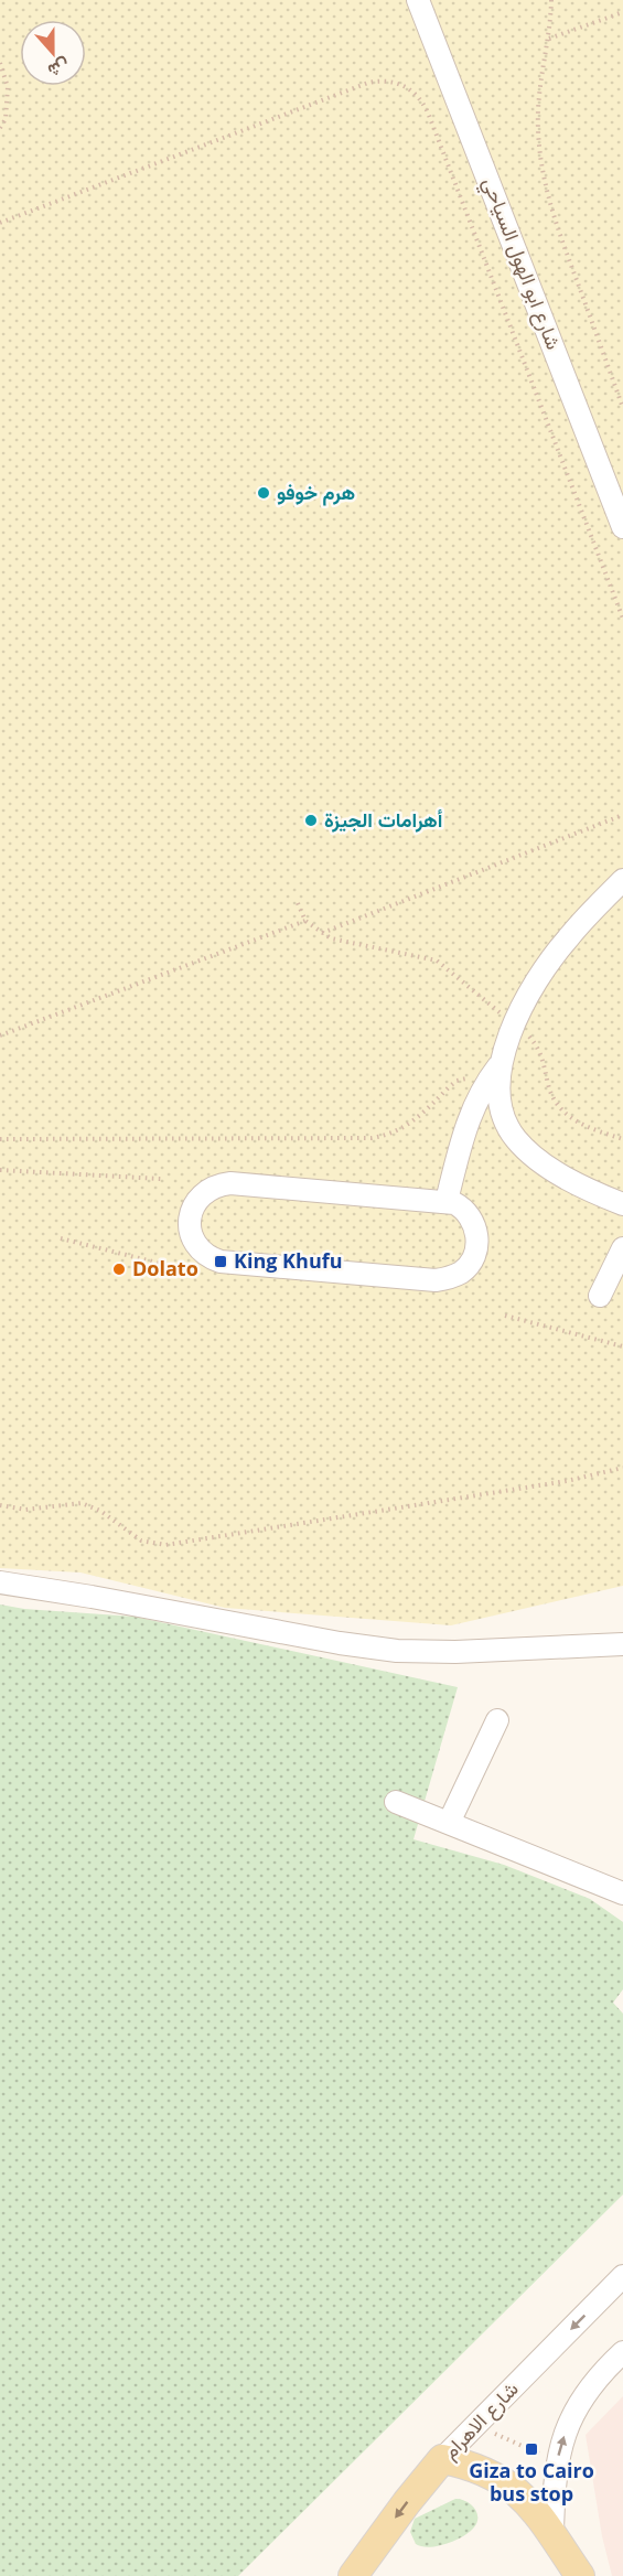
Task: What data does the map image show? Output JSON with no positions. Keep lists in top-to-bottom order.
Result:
{
  "streets": {
    "main road": ["شارع الاهرام"],
    "street": ["شارع ابو الهول السياحي"]
  },
  "places": {
    "other": ["هرم خوفو", "أهرامات الجيزة", "Dolato"],
    "transit": ["King Khufu", "Giza to Cairo bus stop"]
  },
  "north": "bottom"
}
